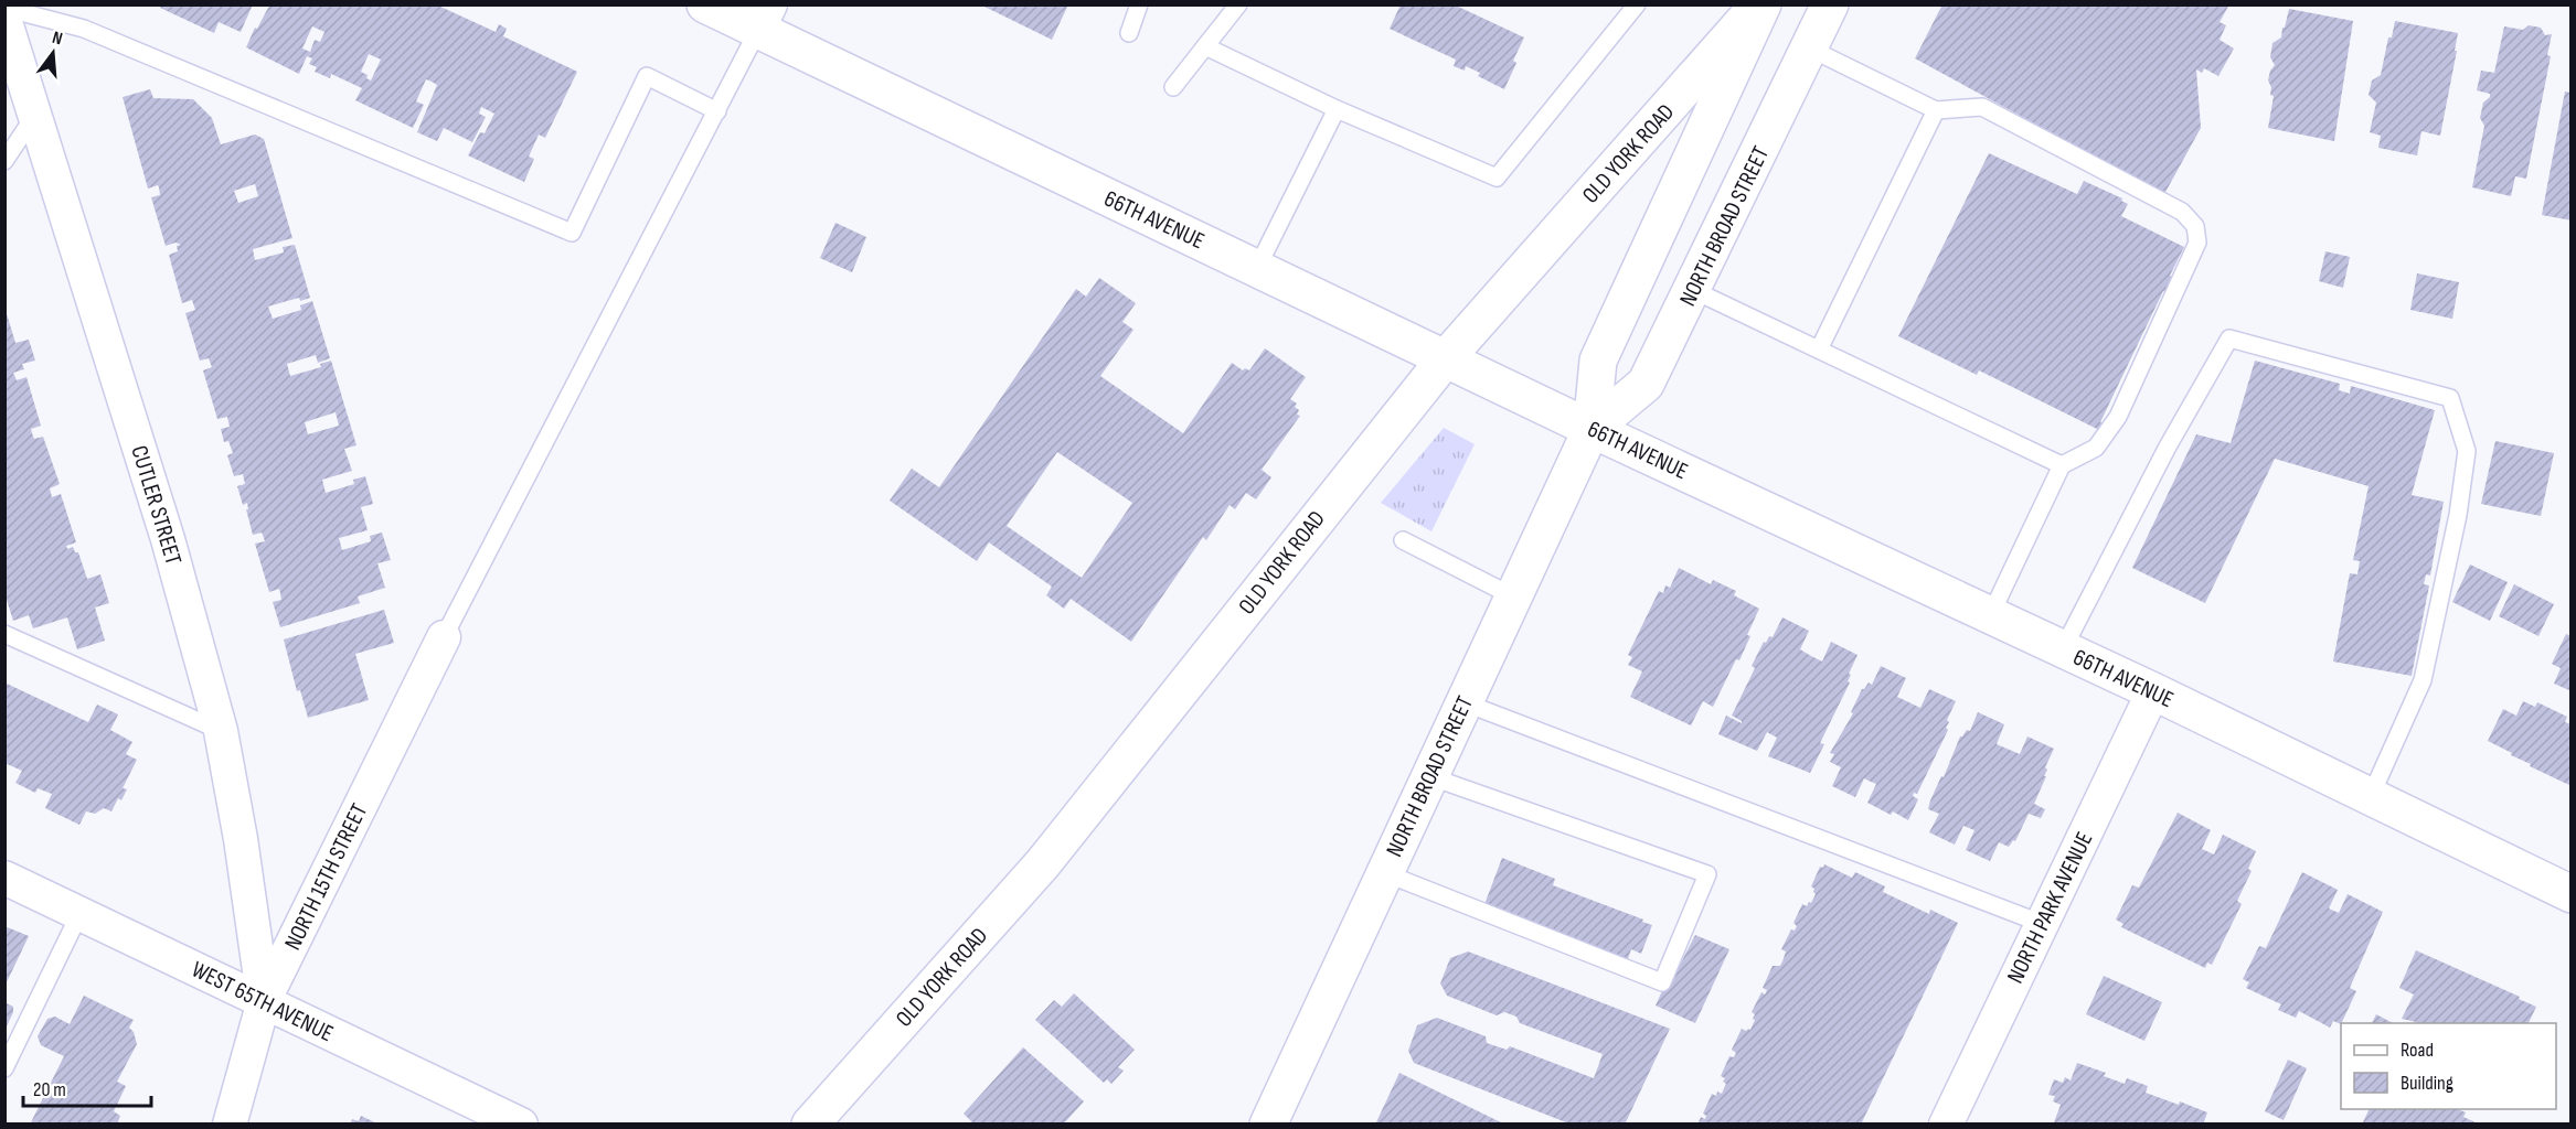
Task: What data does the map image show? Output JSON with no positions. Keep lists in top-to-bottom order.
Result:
{
  "streets": {
    "street": [
      "OLD YORK ROAD",
      "66TH AVENUE",
      "NORTH BROAD STREET",
      "CUTLER STREET",
      "NORTH 15TH STREET",
      "NORTH PARK AVENUE",
      "WEST 65TH AVENUE"
    ]
  },
  "crossings": [
    ["OLD YORK ROAD", "66TH AVENUE"],
    ["OLD YORK ROAD", "NORTH BROAD STREET"],
    ["66TH AVENUE", "NORTH BROAD STREET"],
    ["66TH AVENUE", "NORTH PARK AVENUE"],
    ["CUTLER STREET", "NORTH 15TH STREET"],
    ["CUTLER STREET", "WEST 65TH AVENUE"],
    ["NORTH 15TH STREET", "WEST 65TH AVENUE"]
  ],
  "legend": ["Road", "Building"],
  "scale_bar": "20 m",
  "north": "top"
}
